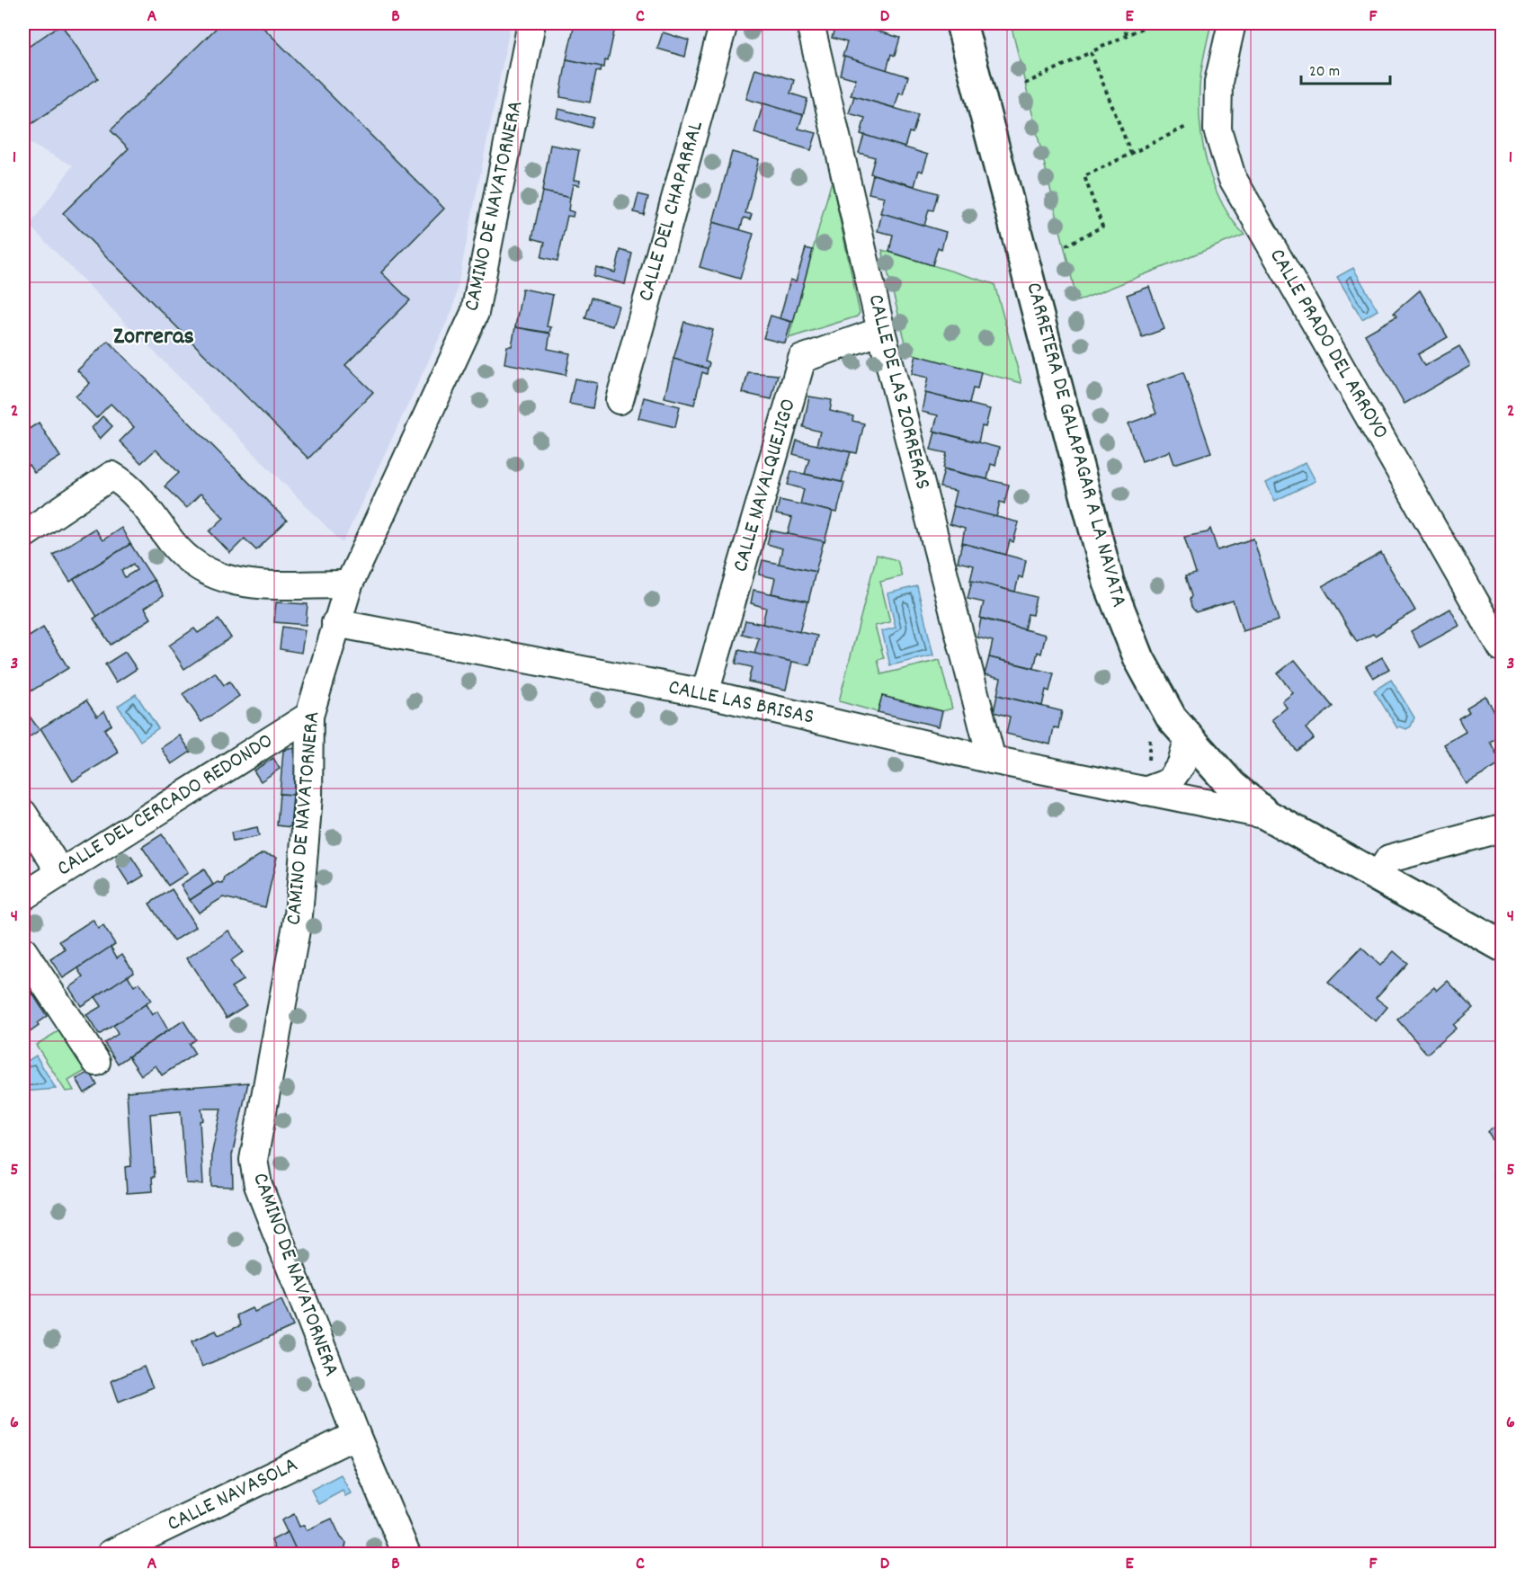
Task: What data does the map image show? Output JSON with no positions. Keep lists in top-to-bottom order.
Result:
{
  "streets": {
    "main road": ["CARRETERA DE GALAPAGAR A LA NAVATA"],
    "street": [
      "CAMINO DE NAVATORNERA",
      "CALLE DEL CHAPARRAL",
      "CALLE PRADO DEL ARROYO",
      "CALLE DE LAS ZORRERAS",
      "CALLE NAVALQUEJIGO",
      "CALLE LAS BRISAS",
      "CALLE DEL CERCADO REDONDO",
      "CALLE NAVASOLA"
    ]
  },
  "crossings": [
    ["CAMINO DE NAVATORNERA", "CALLE LAS BRISAS"],
    ["CAMINO DE NAVATORNERA", "CALLE DEL CERCADO REDONDO"],
    ["CAMINO DE NAVATORNERA", "CALLE NAVASOLA"],
    ["CALLE DE LAS ZORRERAS", "CALLE NAVALQUEJIGO"],
    ["CALLE DE LAS ZORRERAS", "CALLE LAS BRISAS"],
    ["CARRETERA DE GALAPAGAR A LA NAVATA", "CALLE LAS BRISAS"],
    ["CALLE NAVALQUEJIGO", "CALLE LAS BRISAS"]
  ],
  "districts": ["Zorreras"],
  "scale_bar": "20 m",
  "grid": {
    "columns": [
      "A",
      "B",
      "C",
      "D",
      "E",
      "F"
    ],
    "rows": [
      "1",
      "2",
      "3",
      "4",
      "5",
      "6"
    ]
  }
}
